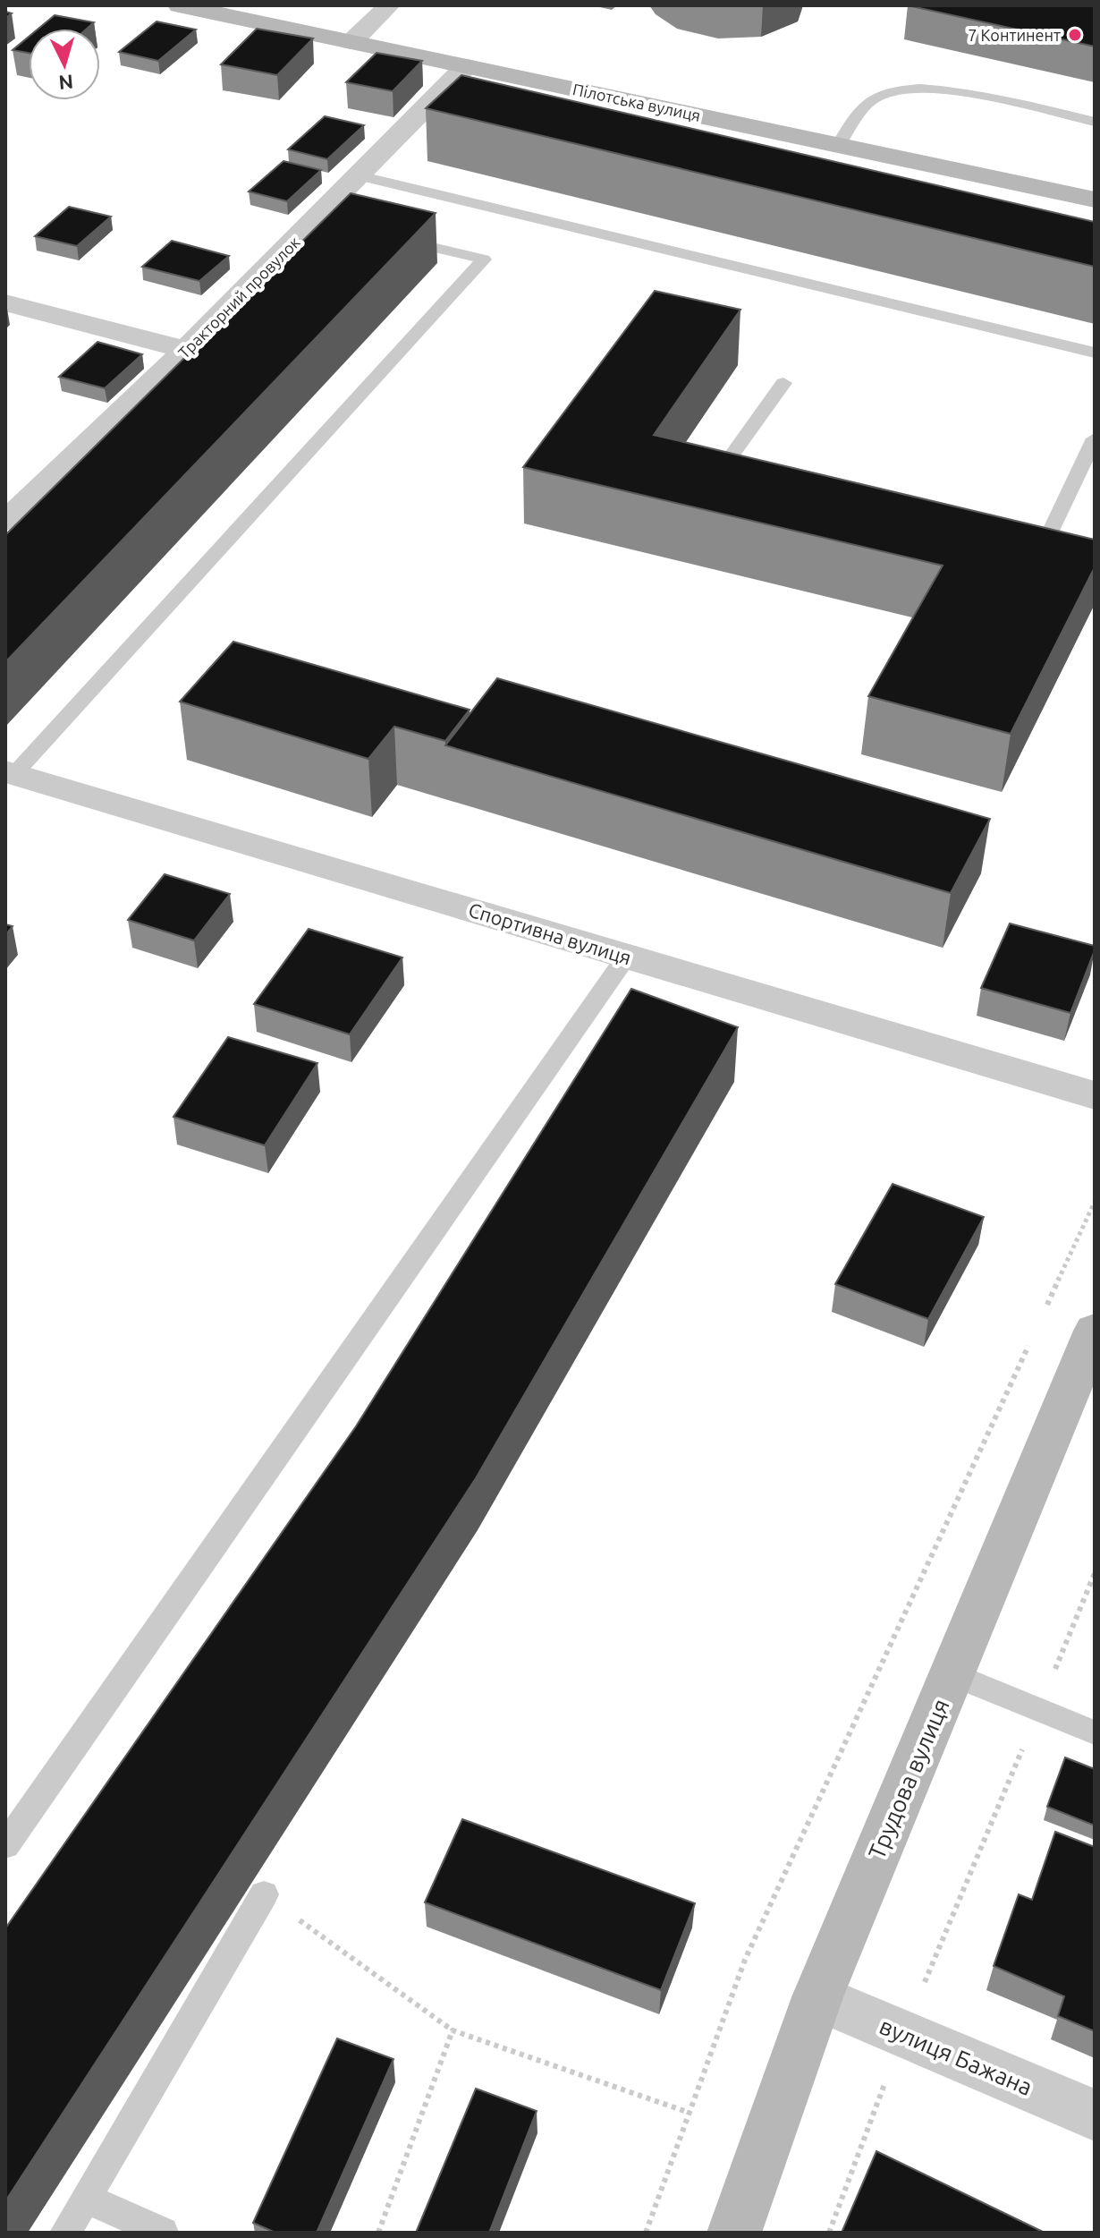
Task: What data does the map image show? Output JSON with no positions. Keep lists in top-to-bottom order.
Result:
{
  "streets": {
    "street": [
      "Пілотська вулиця",
      "Тракторний провулок",
      "Спортивна вулиця",
      "Трудова вулиця",
      "вулиця Бажана"
    ]
  },
  "crossings": [
    ["Пілотська вулиця", "Тракторний провулок"],
    ["Трудова вулиця", "вулиця Бажана"]
  ],
  "places": ["7 Континент"],
  "north": "bottom"
}
